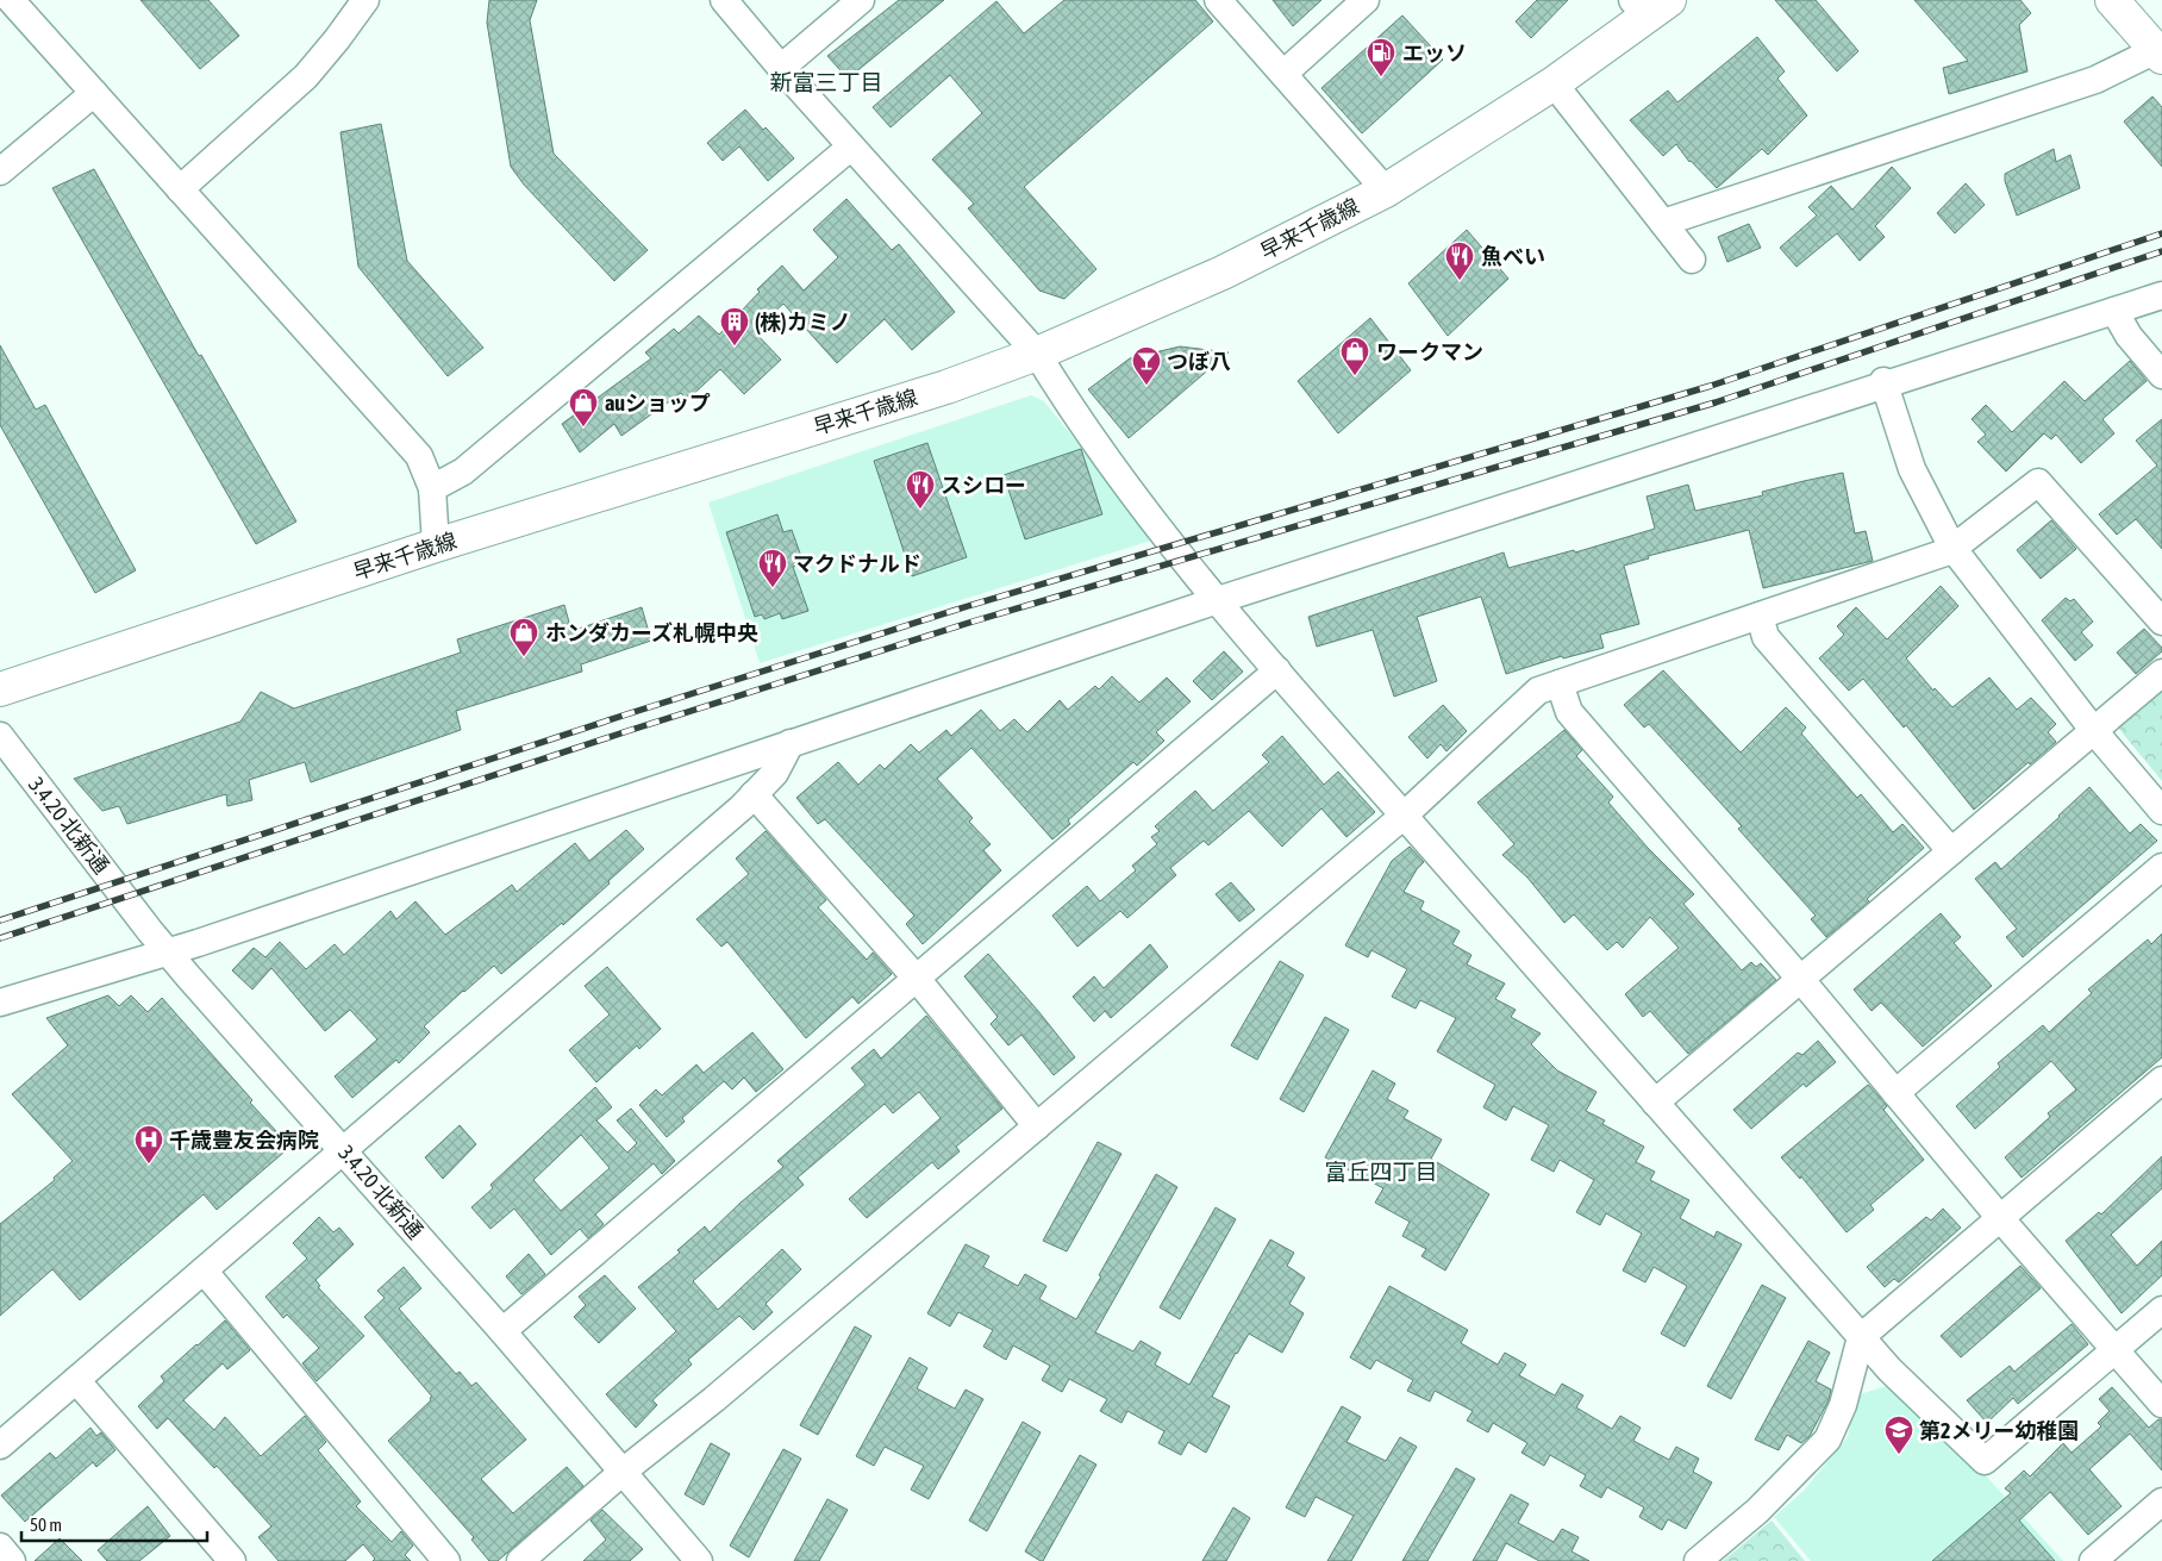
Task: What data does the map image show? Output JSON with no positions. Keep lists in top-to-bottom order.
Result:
{
  "streets": {
    "main road": ["早来千歳線"],
    "street": ["3.4.20 北新通"]
  },
  "districts": ["新富三丁目", "富丘四丁目"],
  "places": {
    "fuel station": ["エッソ"],
    "restaurant": ["魚べい", "スシロー", "マクドナルド"],
    "building": ["(株)カミノ"],
    "shop": ["ワークマン", "auショップ", "ホンダカーズ札幌中央"],
    "bar": ["つぼ八"],
    "hospital": ["千歳豊友会病院"],
    "school or university": ["第2メリー幼稚園"]
  },
  "scale_bar": "50 m"
}
